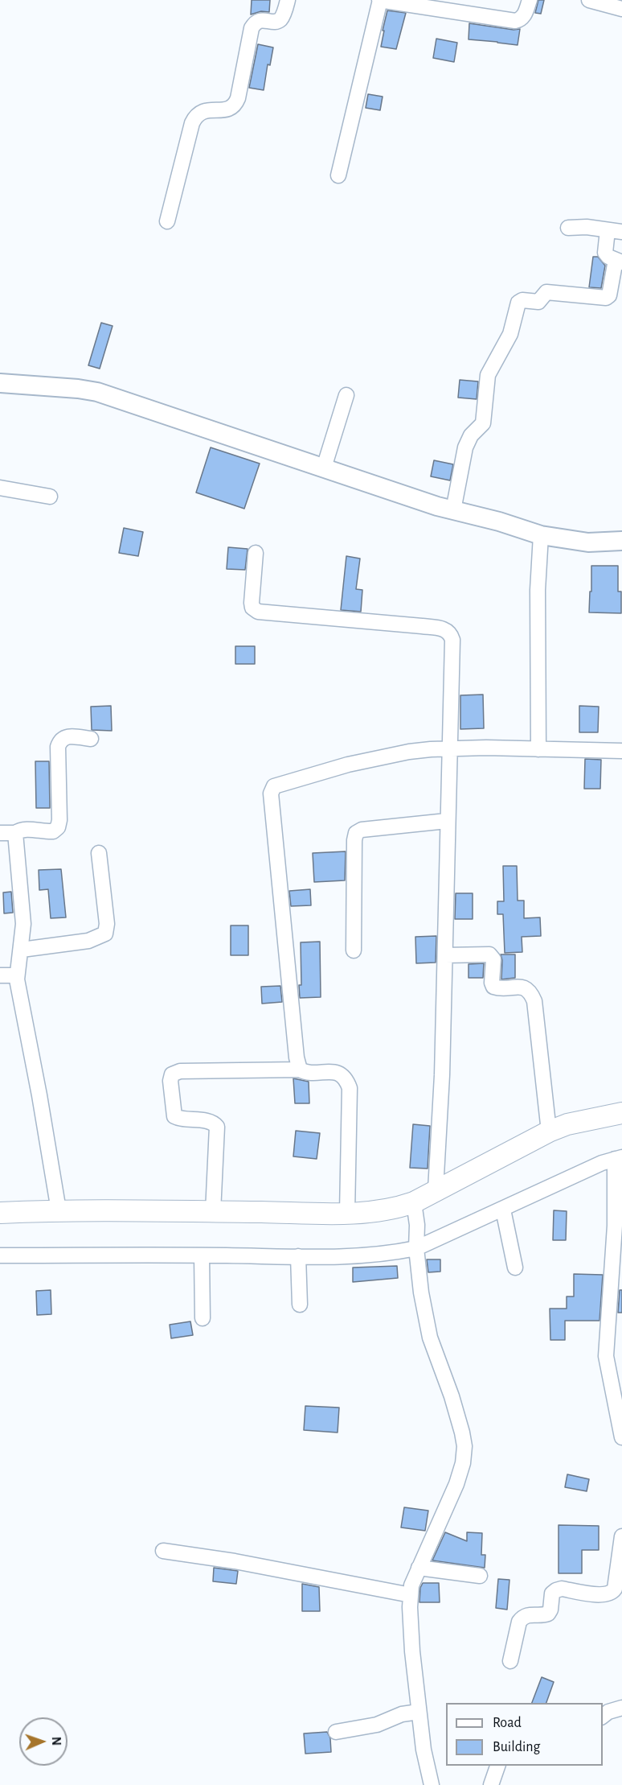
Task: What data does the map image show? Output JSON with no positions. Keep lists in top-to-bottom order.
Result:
{
  "legend": ["Road", "Building"],
  "north": "right"
}
